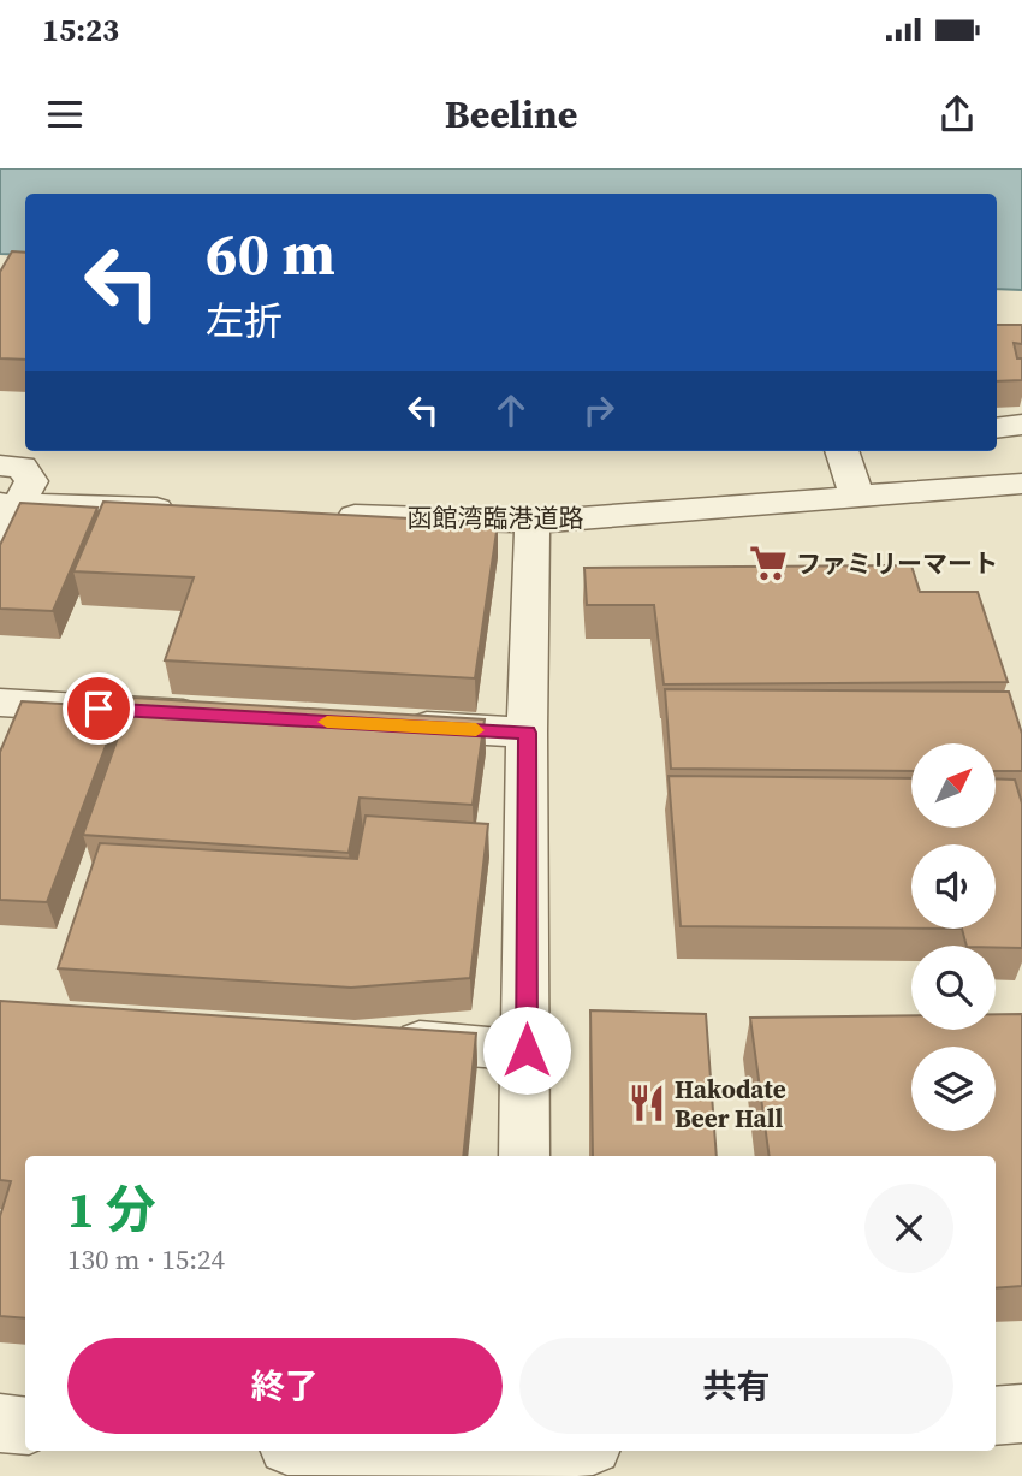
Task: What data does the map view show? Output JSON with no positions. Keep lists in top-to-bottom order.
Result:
{
  "streets": {
    "street": ["函館湾臨港道路"]
  },
  "places": {
    "supermarket": ["ファミリーマート"],
    "restaurant": ["Hakodate Beer Hall"]
  },
  "north": "top right",
  "page": {
    "status": "15:23",
    "header": "Beeline",
    "turn": ["60 m", "左折"],
    "heading": ["1 分", "130 m · 15:24"],
    "buttons": ["終了", "共有"]
  }
}
